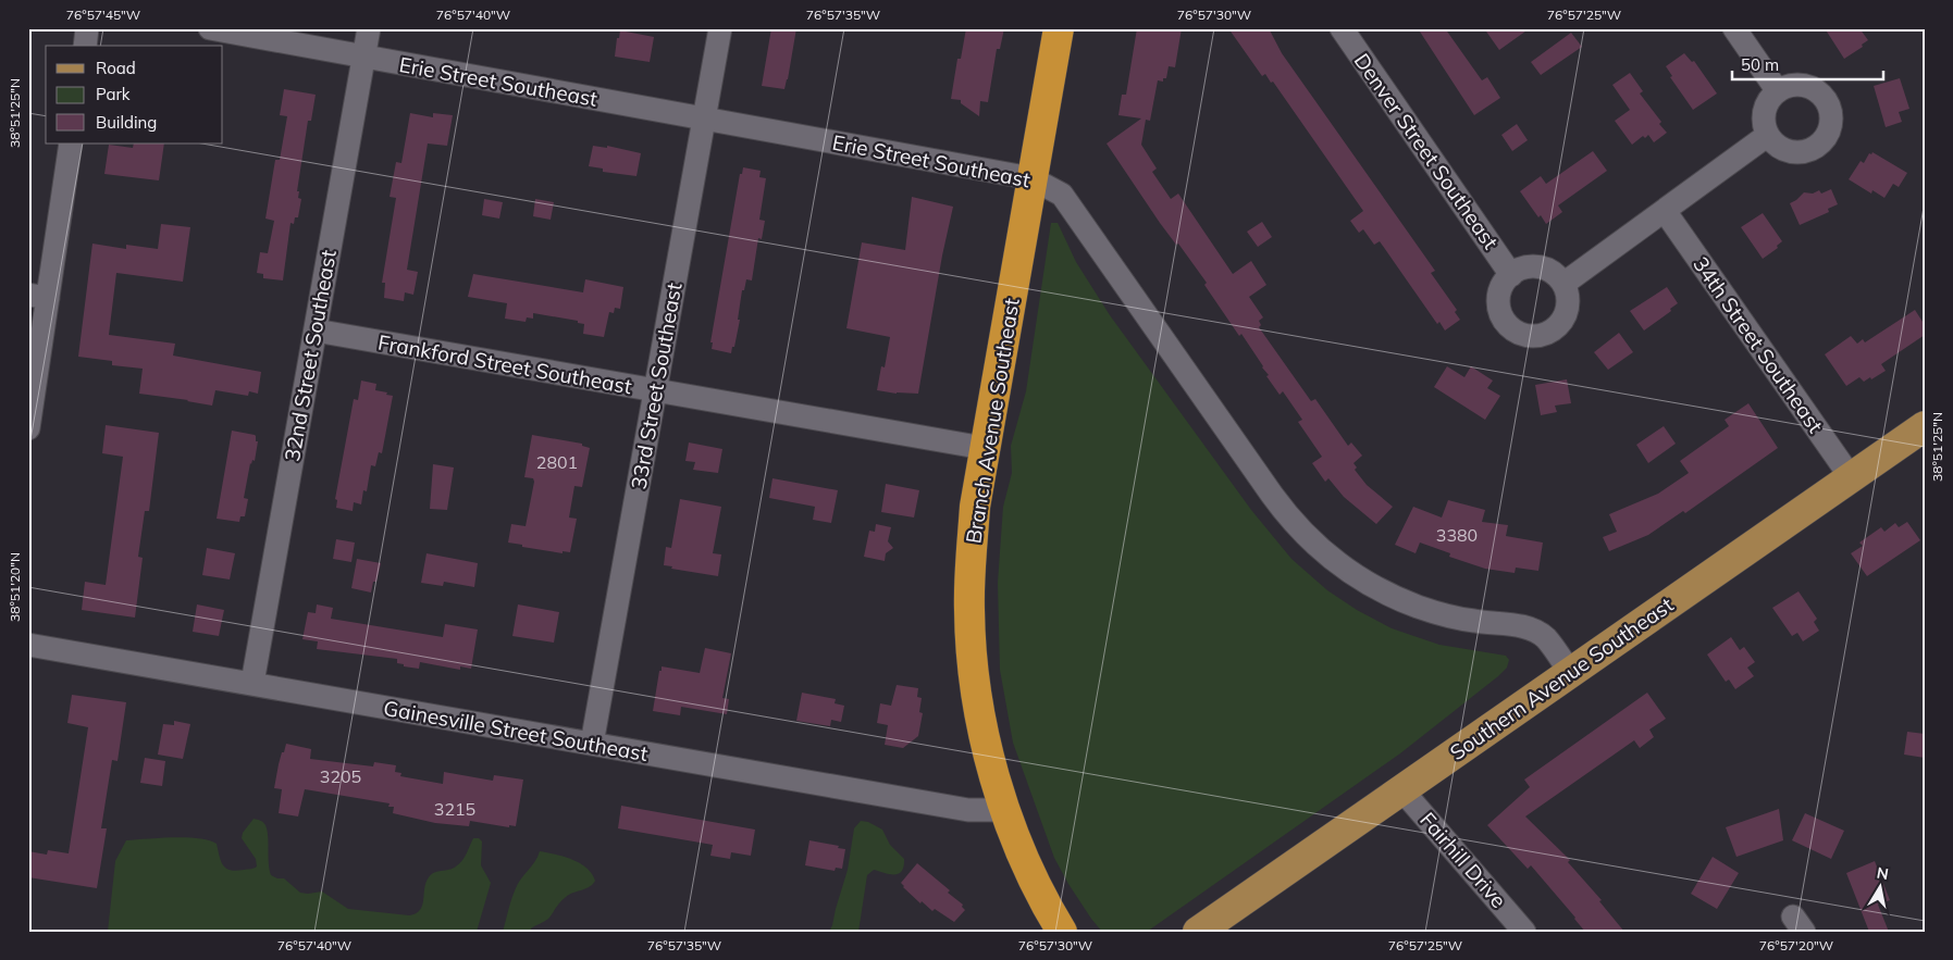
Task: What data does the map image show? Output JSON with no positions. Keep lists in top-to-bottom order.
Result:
{
  "streets": {
    "highway": ["Branch Avenue Southeast"],
    "main road": ["Southern Avenue Southeast"],
    "street": [
      "Erie Street Southeast",
      "Denver Street Southeast",
      "34th Street Southeast",
      "32nd Street Southeast",
      "Frankford Street Southeast",
      "33rd Street Southeast",
      "Gainesville Street Southeast",
      "Fairhill Drive"
    ]
  },
  "crossings": [
    ["Erie Street Southeast", "32nd Street Southeast"],
    ["Erie Street Southeast", "33rd Street Southeast"],
    ["Erie Street Southeast", "Branch Avenue Southeast"],
    ["Erie Street Southeast", "Southern Avenue Southeast"],
    ["34th Street Southeast", "Southern Avenue Southeast"],
    ["32nd Street Southeast", "Frankford Street Southeast"],
    ["32nd Street Southeast", "Gainesville Street Southeast"],
    ["Frankford Street Southeast", "33rd Street Southeast"],
    ["Frankford Street Southeast", "Branch Avenue Southeast"],
    ["33rd Street Southeast", "Gainesville Street Southeast"],
    ["Branch Avenue Southeast", "Gainesville Street Southeast"],
    ["Southern Avenue Southeast", "Fairhill Drive"]
  ],
  "house_numbers": [
    "2801",
    "3380",
    "3205",
    "3215"
  ],
  "legend": ["Road", "Park", "Building"],
  "scale_bar": "50 m",
  "north": "top",
  "coordinates": [
    "76°57'45\"W",
    "76°57'40\"W",
    "76°57'35\"W",
    "76°57'30\"W",
    "76°57'25\"W",
    "38°51'25\"N",
    "38°51'20\"N",
    "76°57'20\"W"
  ]
}
